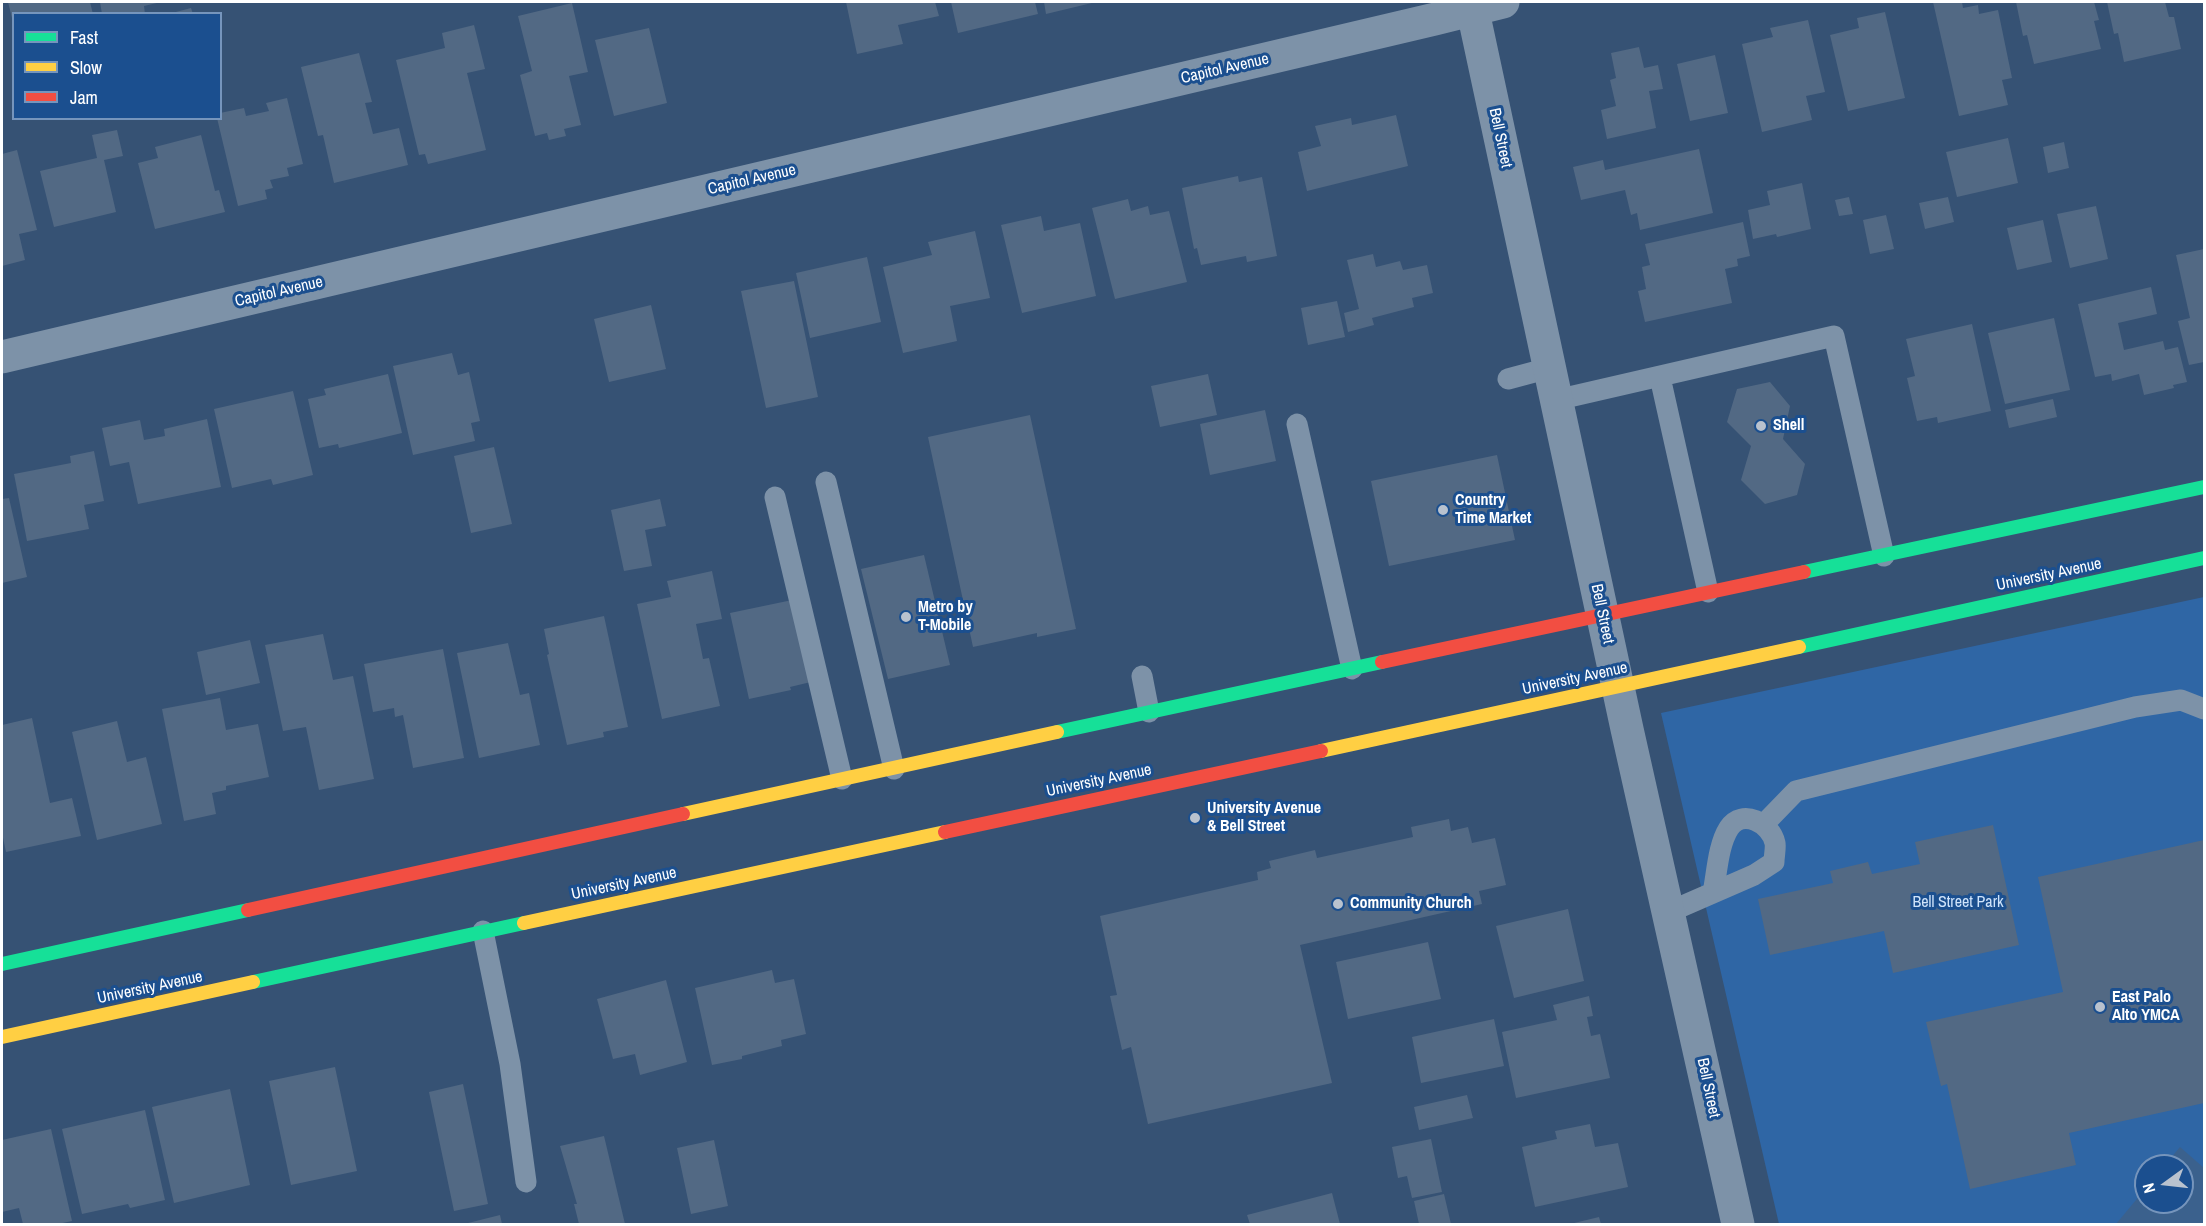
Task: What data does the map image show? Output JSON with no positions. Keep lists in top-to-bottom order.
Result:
{
  "streets": {
    "main road": ["University Avenue"],
    "street": ["Capitol Avenue", "Bell Street"]
  },
  "crossings": [
    ["Capitol Avenue", "Bell Street"],
    ["Bell Street", "University Avenue"]
  ],
  "parks": ["Bell Street Park"],
  "places": [
    "Shell",
    "Country Time Market",
    "Metro by T-Mobile",
    "University Avenue & Bell Street",
    "Community Church",
    "East Palo Alto YMCA"
  ],
  "legend": ["Fast", "Slow", "Jam"],
  "north": "left"
}
